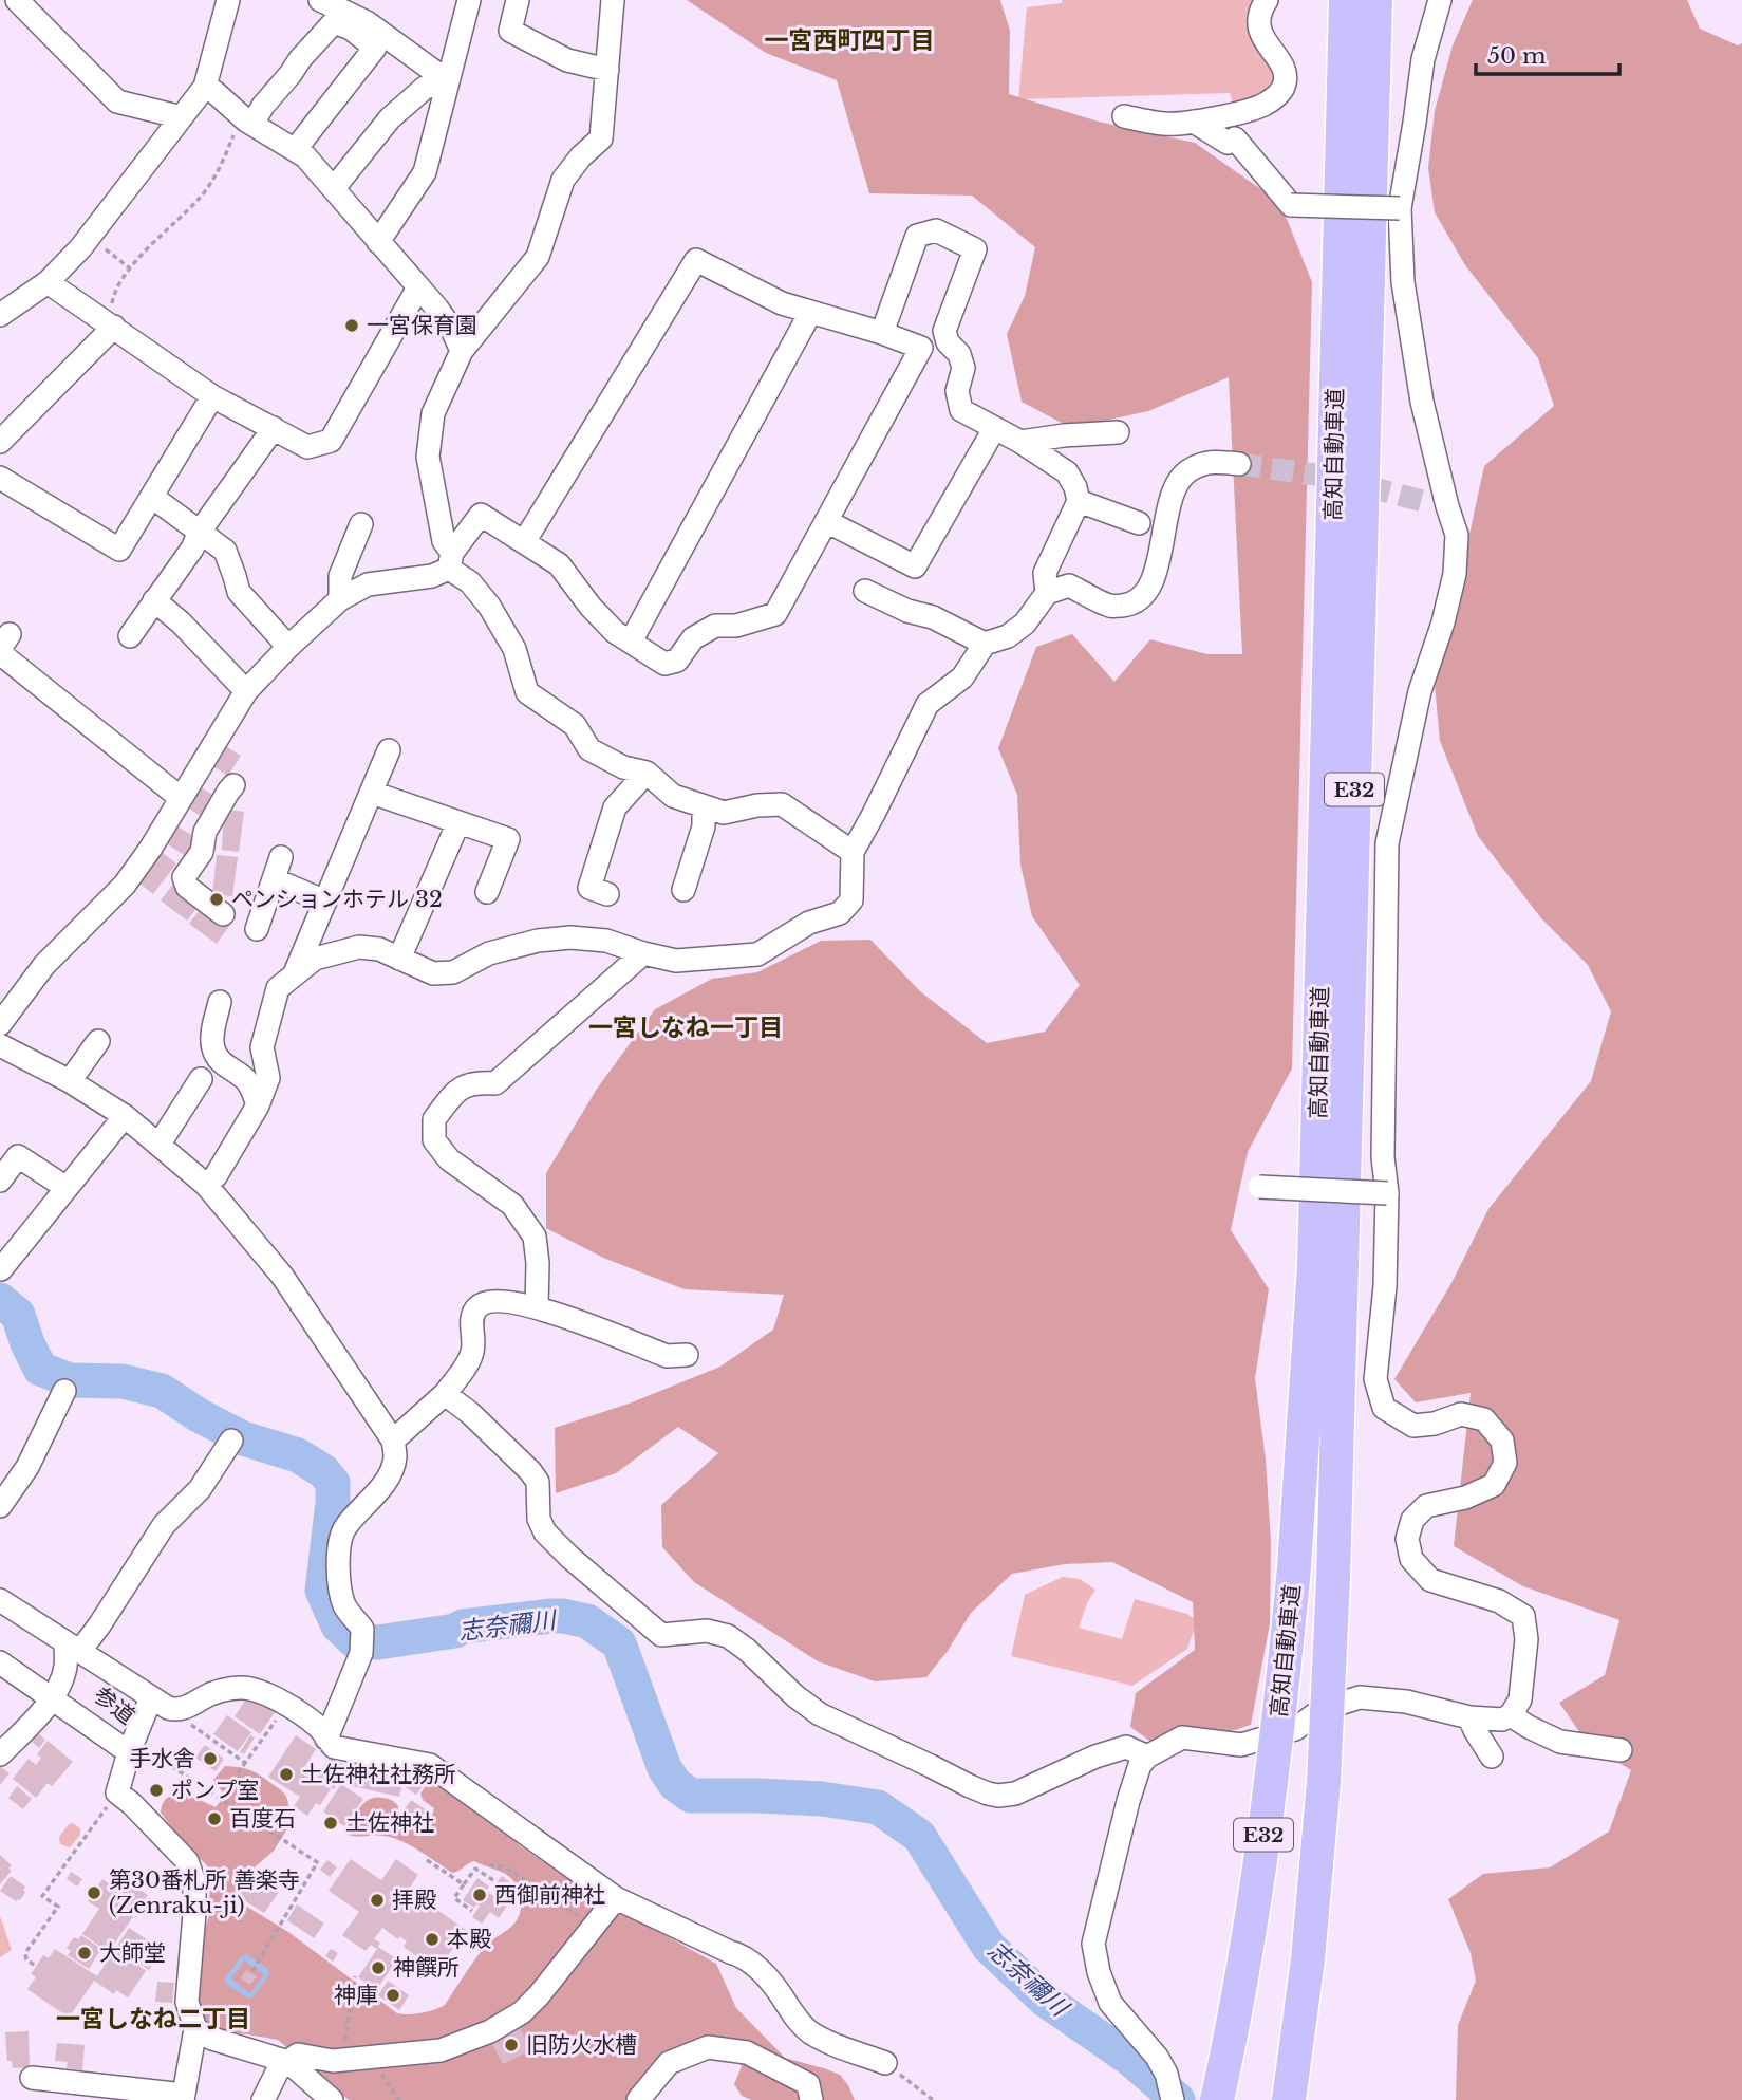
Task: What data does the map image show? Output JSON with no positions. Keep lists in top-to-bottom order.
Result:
{
  "streets": {
    "highway": ["高知自動車道", "E32"],
    "path": ["参道"]
  },
  "districts": ["一宮西町四丁目", "一宮しなね一丁目", "一宮しなね二丁目"],
  "water": ["志奈禰川"],
  "places": [
    "一宮保育園",
    "ペンションホテル 32",
    "手水舎",
    "土佐神社社務所",
    "ポンプ室",
    "百度石",
    "土佐神社",
    "第30番札所 善楽寺 (Zenraku-ji)",
    "西御前神社",
    "拝殿",
    "本殿",
    "大師堂",
    "神饌所",
    "神庫",
    "旧防火水槽"
  ],
  "scale_bar": "50 m"
}
